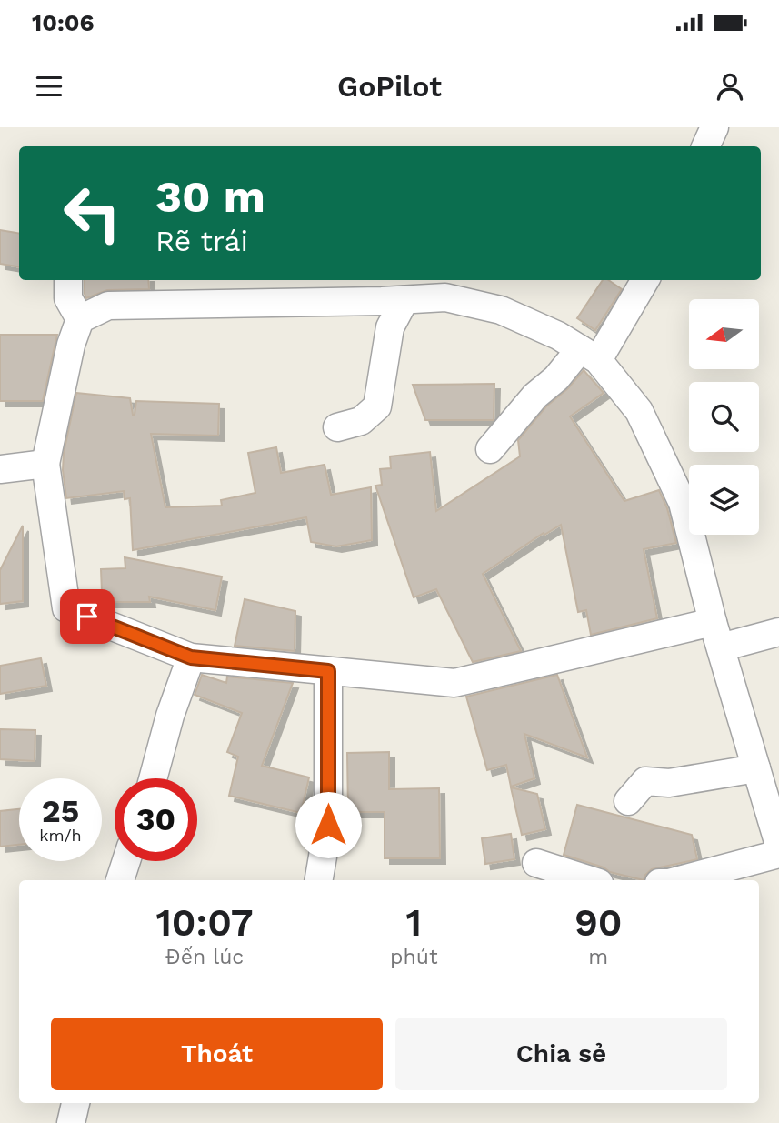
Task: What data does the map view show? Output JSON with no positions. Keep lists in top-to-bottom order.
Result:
{
  "north": "left",
  "page": {
    "status": "10:06",
    "header": "GoPilot",
    "turn": ["30 m", "Rẽ trái"],
    "speed": "25 km/h",
    "limit": "30",
    "eta": [
      "10:07",
      "Đến lúc",
      "1",
      "phút",
      "90",
      "m"
    ],
    "buttons": ["Thoát", "Chia sẻ"]
  }
}
